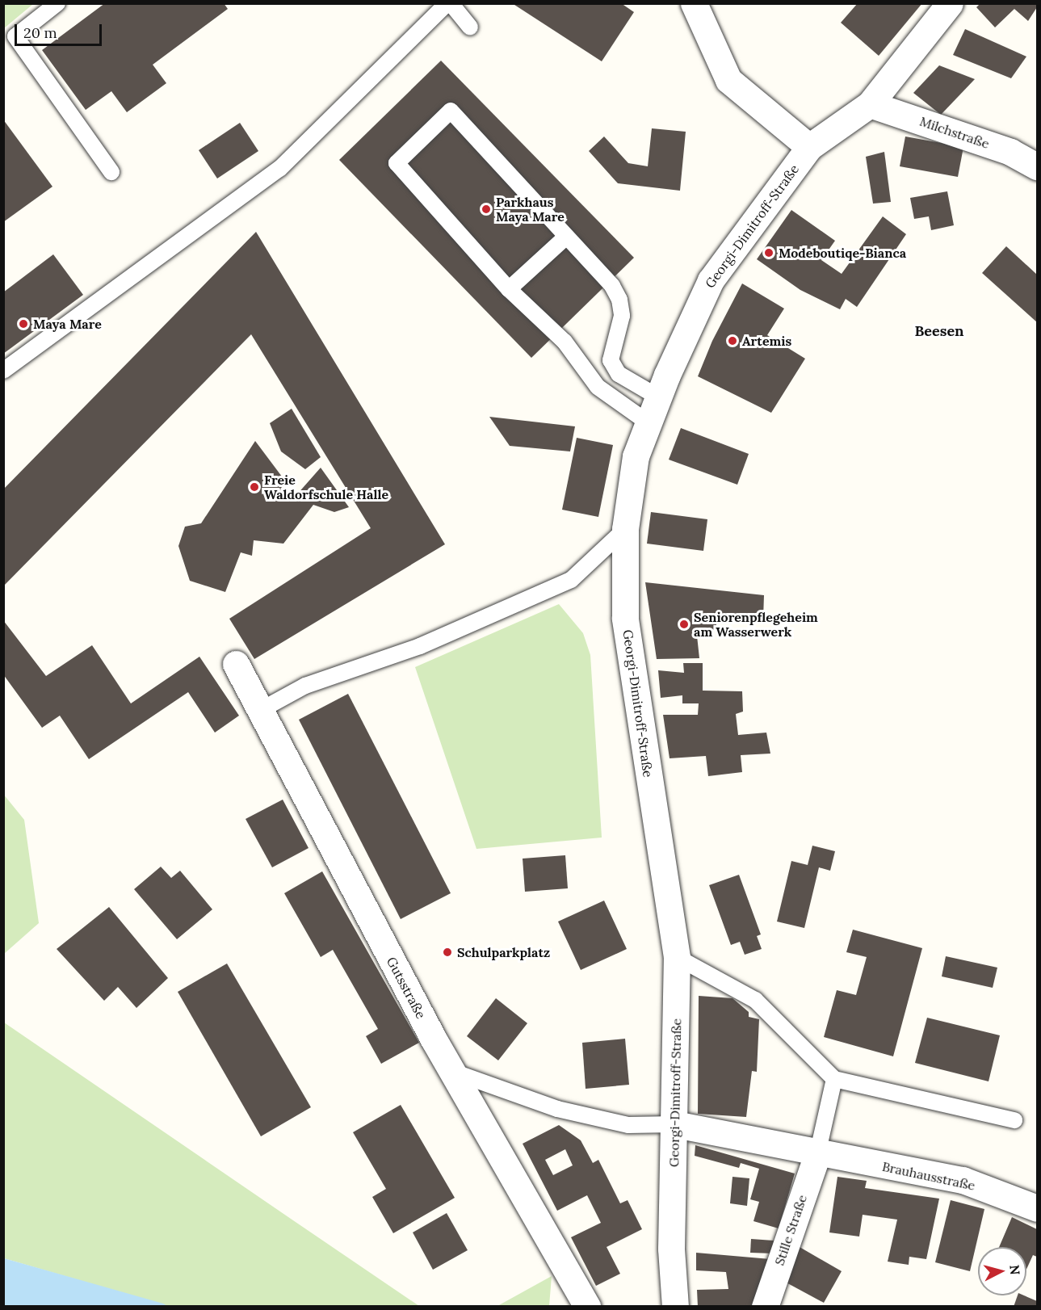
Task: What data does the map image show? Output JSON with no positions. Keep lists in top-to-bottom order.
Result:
{
  "streets": {
    "street": [
      "Milchstraße",
      "Georgi-Dimitroff-Straße",
      "Gutsstraße",
      "Brauhausstraße",
      "Stille Straße"
    ]
  },
  "crossings": [
    ["Milchstraße", "Georgi-Dimitroff-Straße"],
    ["Georgi-Dimitroff-Straße", "Brauhausstraße"],
    ["Brauhausstraße", "Stille Straße"]
  ],
  "districts": ["Beesen"],
  "places": [
    "Parkhaus Maya Mare",
    "Modeboutiqe-Bianca",
    "Maya Mare",
    "Artemis",
    "Freie Waldorfschule Halle",
    "Seniorenpflegeheim am Wasserwerk",
    "Schulparkplatz"
  ],
  "scale_bar": "20 m",
  "north": "right"
}
